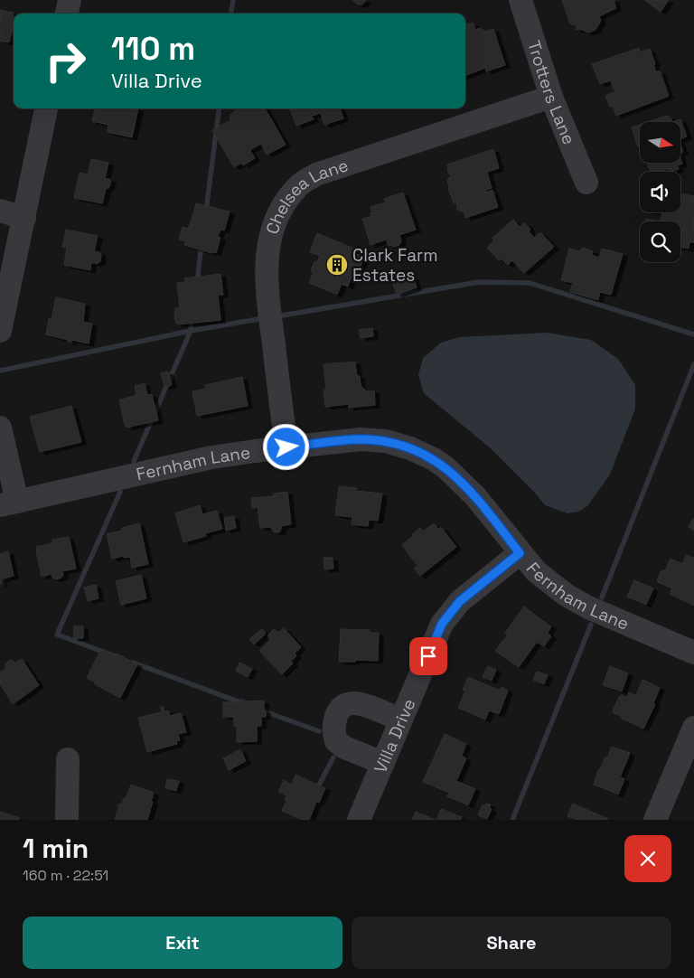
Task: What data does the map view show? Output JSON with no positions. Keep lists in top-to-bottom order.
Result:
{
  "streets": {
    "street": [
      "Trotters Lane",
      "Chelsea Lane",
      "Fernham Lane",
      "Villa Drive"
    ]
  },
  "crossings": [
    ["Trotters Lane", "Chelsea Lane"],
    ["Chelsea Lane", "Fernham Lane"],
    ["Fernham Lane", "Villa Drive"]
  ],
  "places": {
    "building": ["Clark Farm Estates"]
  },
  "north": "right",
  "page": {
    "turn": ["110 m", "Villa Drive"],
    "heading": ["1 min", "160 m · 22:51"],
    "buttons": ["Exit", "Share"]
  }
}
